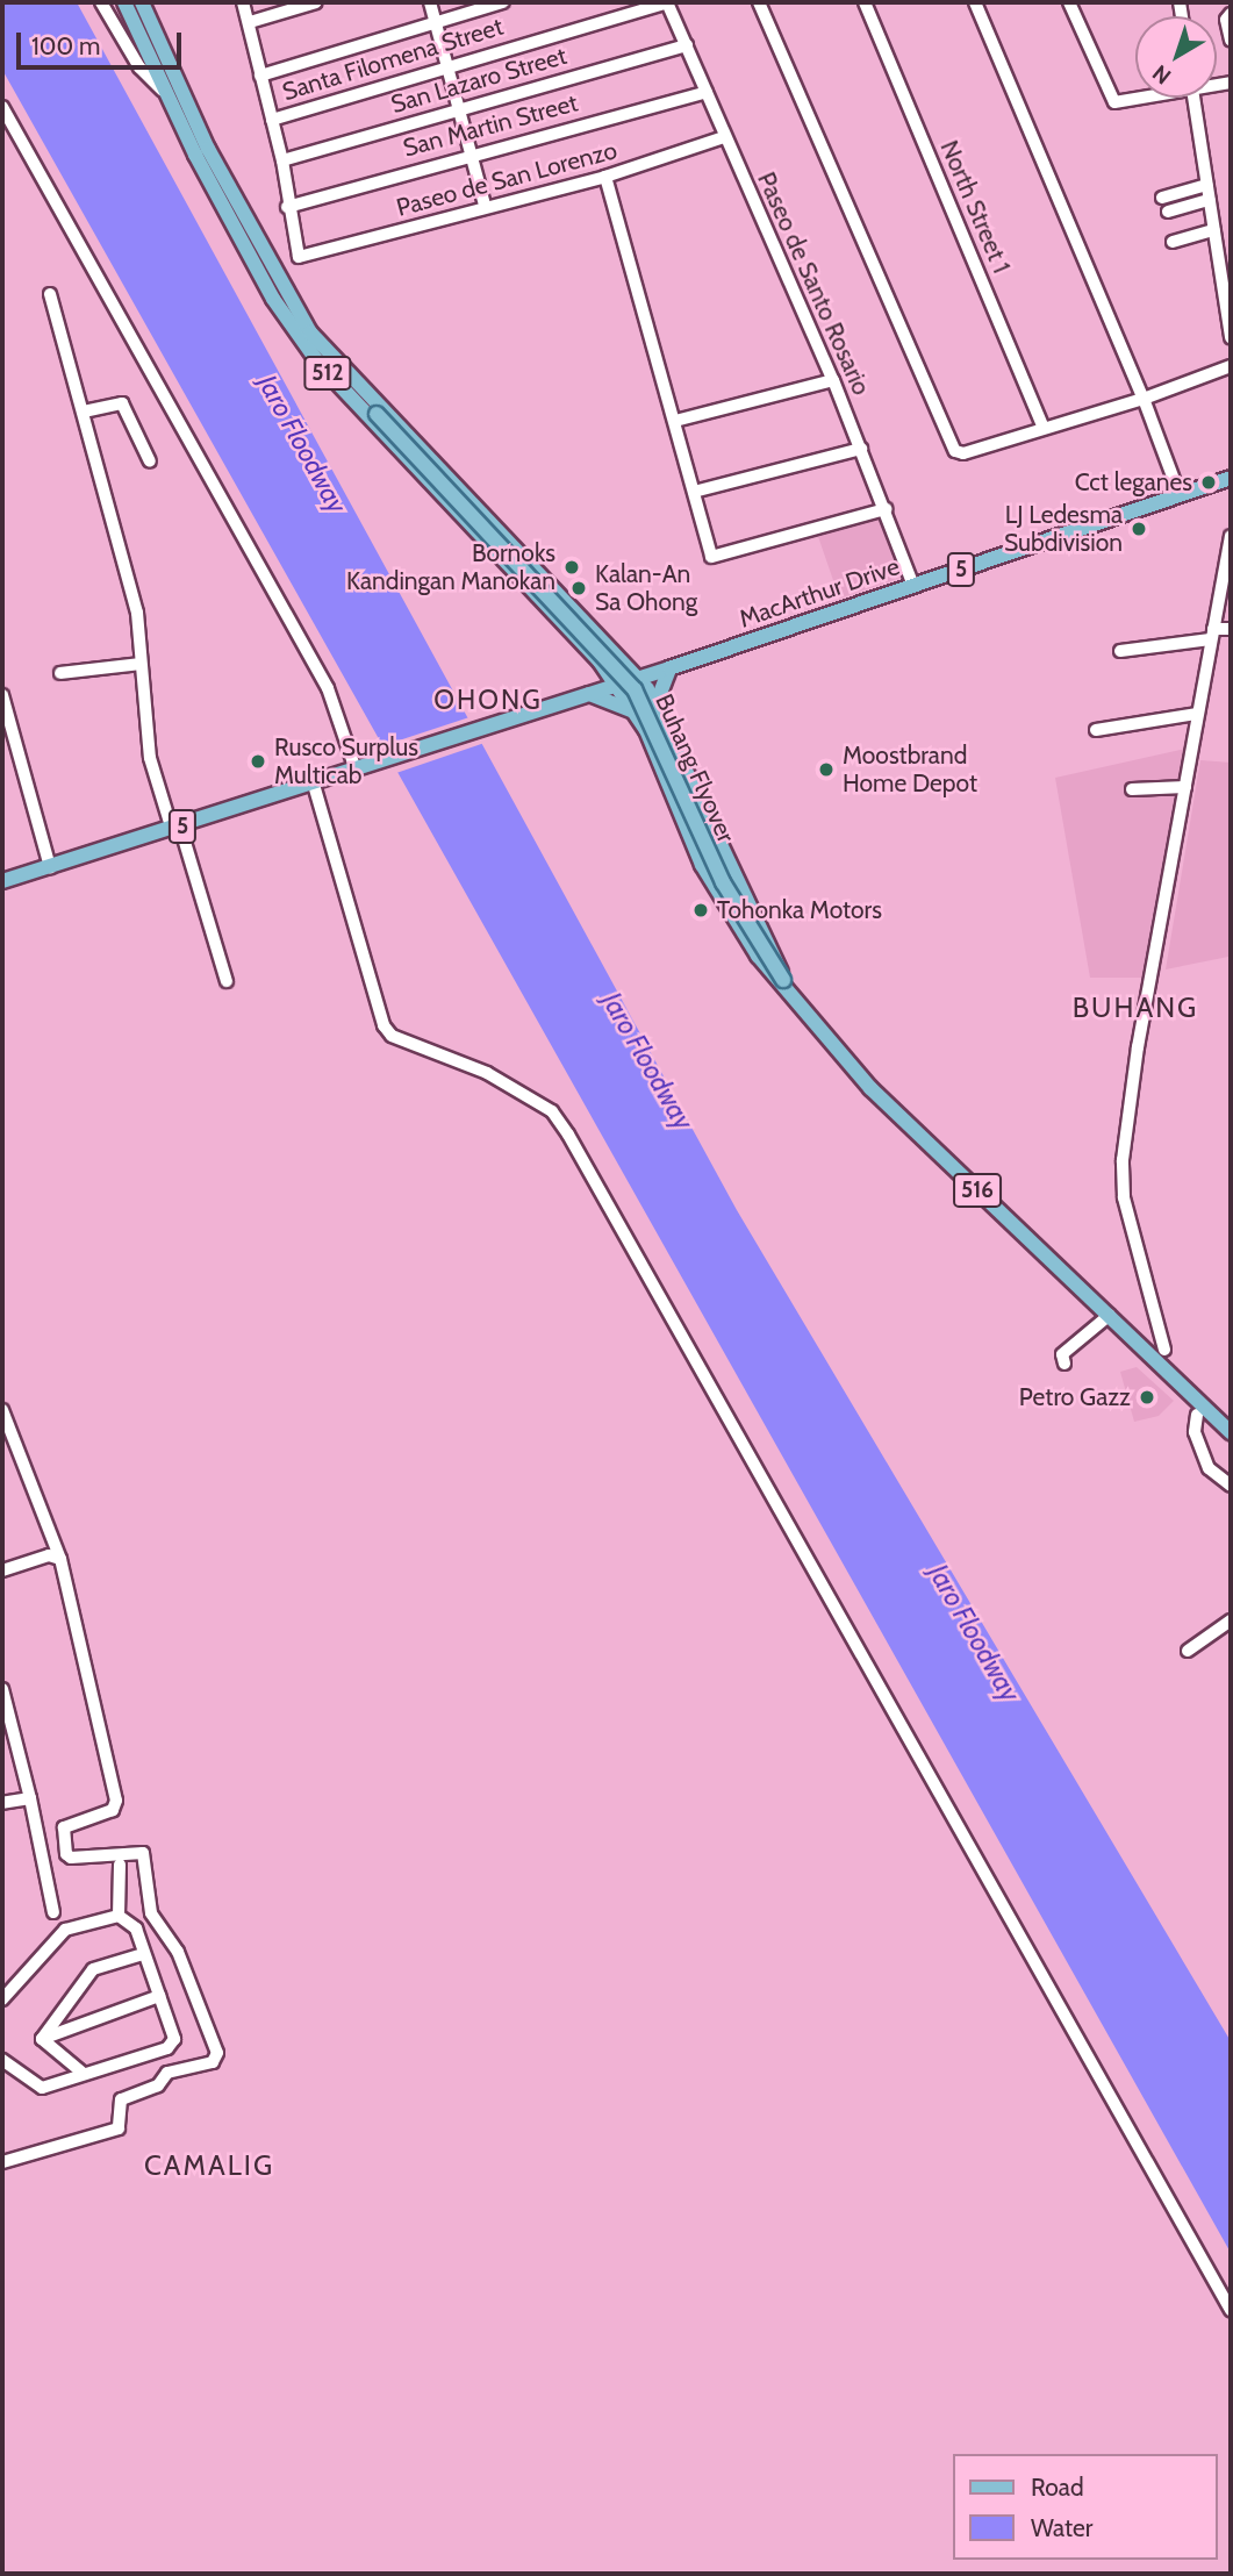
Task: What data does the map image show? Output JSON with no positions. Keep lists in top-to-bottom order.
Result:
{
  "streets": {
    "main road": [
      "512",
      "5",
      "MacArthur Drive",
      "Buhang Flyover",
      "516"
    ],
    "street": [
      "Santa Filomena Street",
      "San Lazaro Street",
      "San Martin Street",
      "Paseo de San Lorenzo",
      "North Street 1",
      "Paseo de Santo Rosario"
    ]
  },
  "crossings": [
    ["Santa Filomena Street", "Paseo de Santo Rosario"],
    ["San Lazaro Street", "Paseo de Santo Rosario"],
    ["San Martin Street", "Paseo de San Lorenzo"],
    ["San Martin Street", "Paseo de Santo Rosario"],
    ["Paseo de San Lorenzo", "Paseo de Santo Rosario"],
    ["Paseo de Santo Rosario", "MacArthur Drive"],
    ["512", "MacArthur Drive"],
    ["512", "Buhang Flyover"],
    ["512", "516"],
    ["MacArthur Drive", "516"],
    ["Buhang Flyover", "516"]
  ],
  "districts": ["OHONG", "BUHANG", "CAMALIG"],
  "water": ["Jaro Floodway"],
  "places": [
    "Cct leganes",
    "LJ Ledesma Subdivision",
    "Bornoks Kandingan Manokan",
    "Kalan-An Sa Ohong",
    "Rusco Surplus Multicab",
    "Moostbrand Home Depot",
    "Tohonka Motors",
    "Petro Gazz"
  ],
  "legend": ["Road", "Water"],
  "scale_bar": "100 m",
  "north": "bottom left"
}
